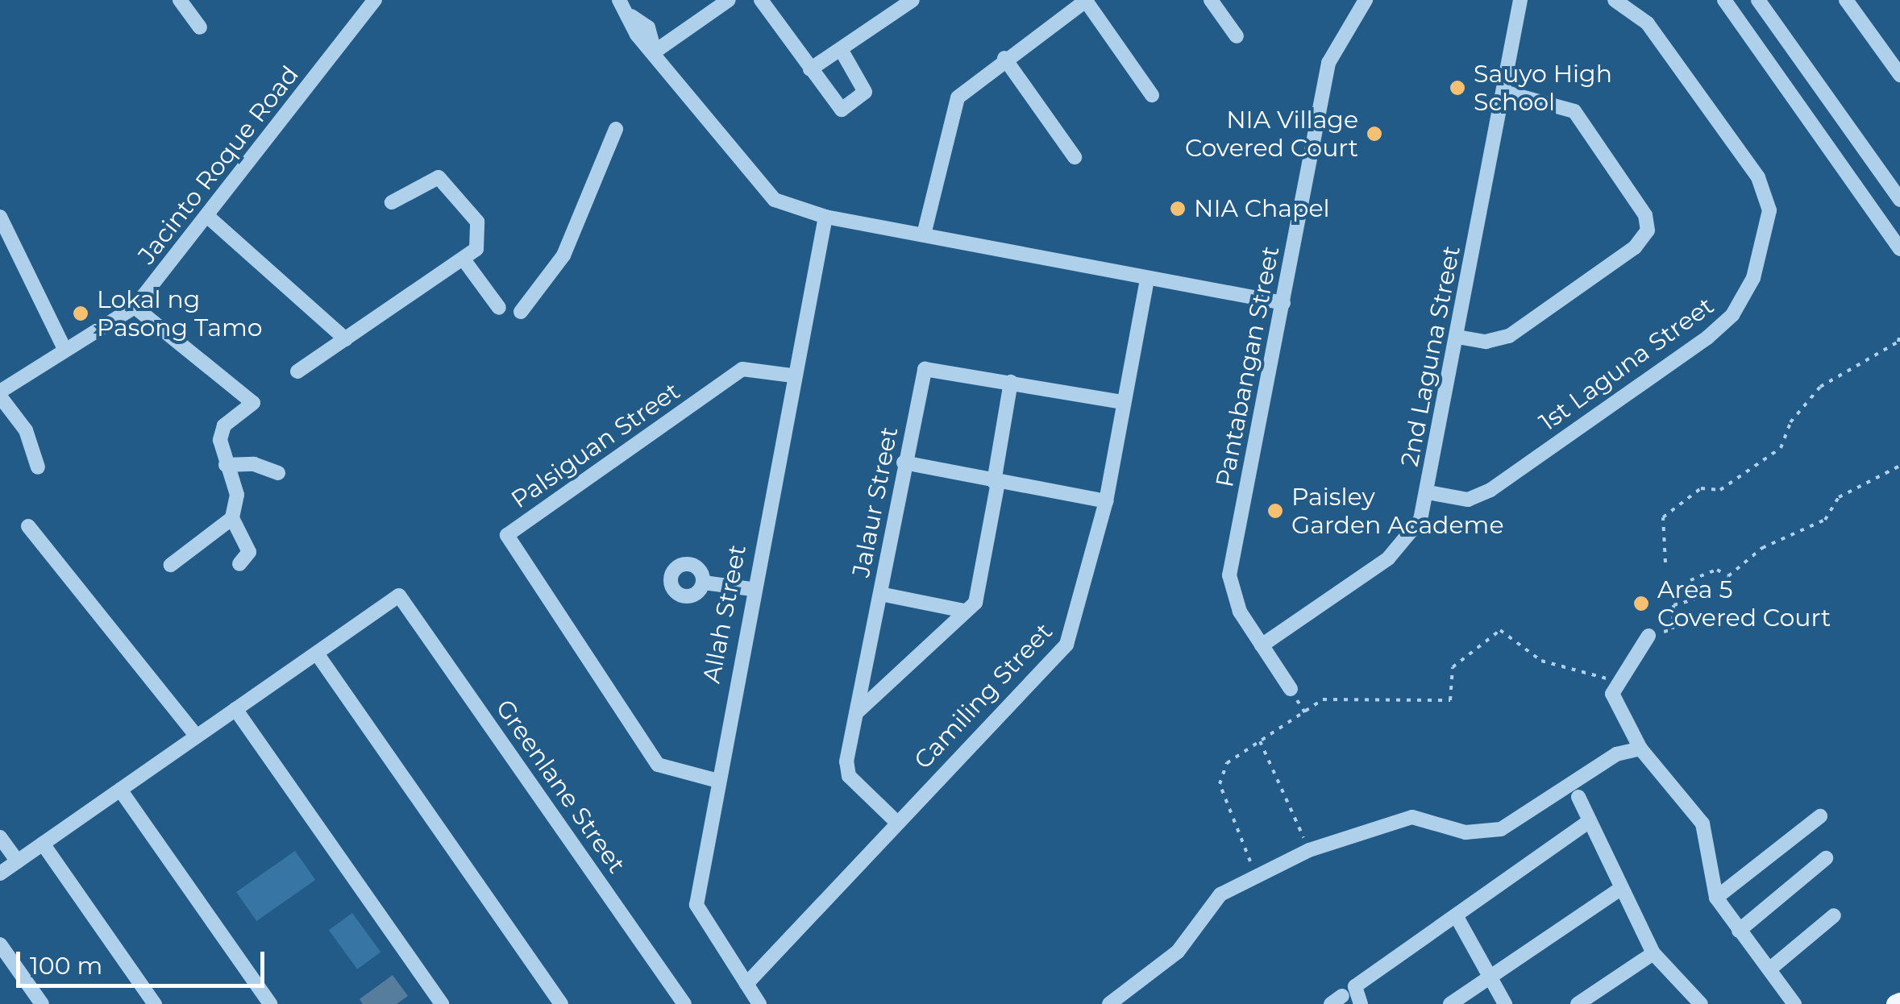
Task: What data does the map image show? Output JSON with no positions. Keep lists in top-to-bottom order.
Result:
{
  "streets": {
    "street": [
      "Jacinto Roque Road",
      "2nd Laguna Street",
      "1st Laguna Street",
      "Pantabangan Street",
      "Palsiguan Street",
      "Jalaur Street",
      "Allah Street",
      "Camiling Street",
      "Greenlane Street"
    ]
  },
  "crossings": [
    ["2nd Laguna Street", "1st Laguna Street"],
    ["2nd Laguna Street", "Pantabangan Street"],
    ["Palsiguan Street", "Allah Street"],
    ["Jalaur Street", "Camiling Street"],
    ["Allah Street", "Camiling Street"]
  ],
  "places": [
    "Sauyo High School",
    "NIA Village Covered Court",
    "NIA Chapel",
    "Lokal ng Pasong Tamo",
    "Paisley Garden Academe",
    "Area 5 Covered Court"
  ],
  "scale_bar": "100 m"
}
